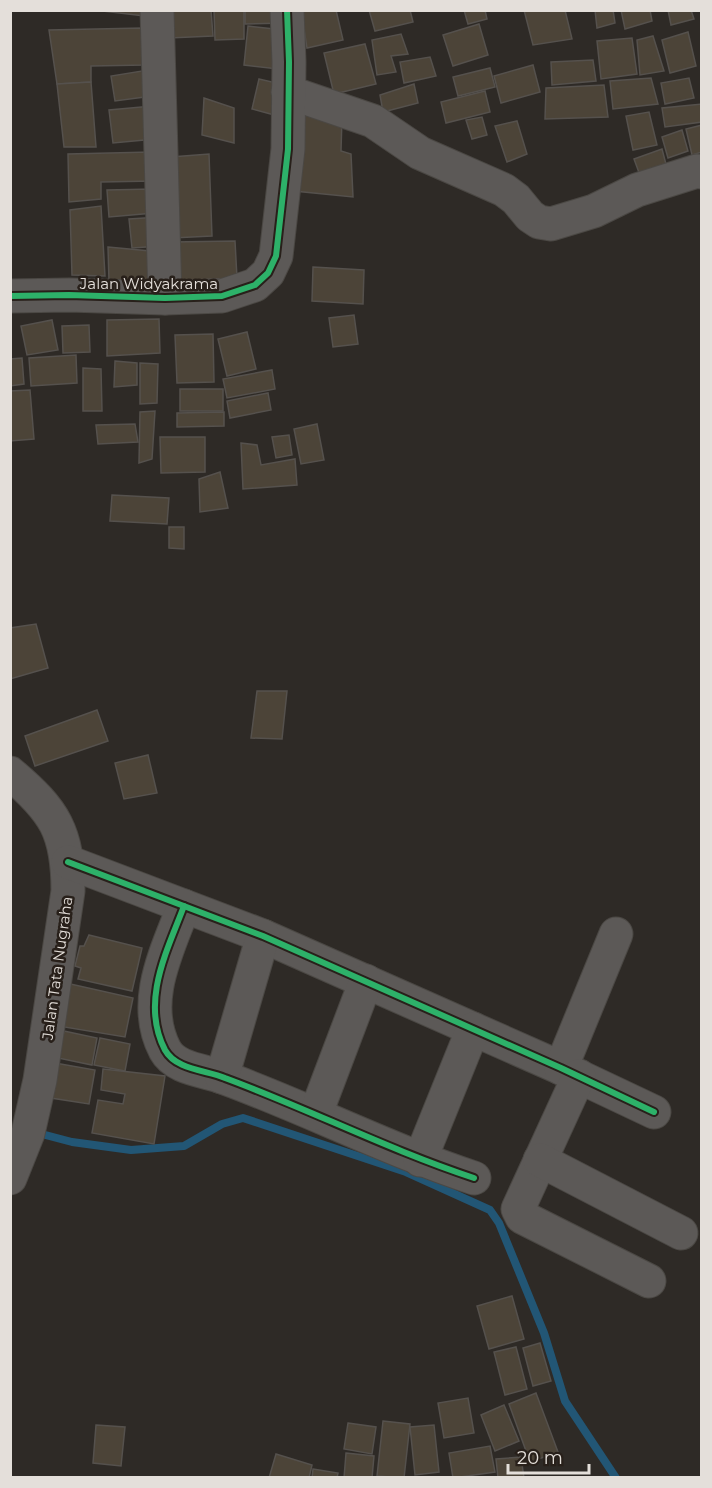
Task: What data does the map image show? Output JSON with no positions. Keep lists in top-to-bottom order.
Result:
{
  "streets": {
    "street": ["Jalan Widyakrama", "Jalan Tata Nugraha"]
  },
  "scale_bar": "20 m"
}
